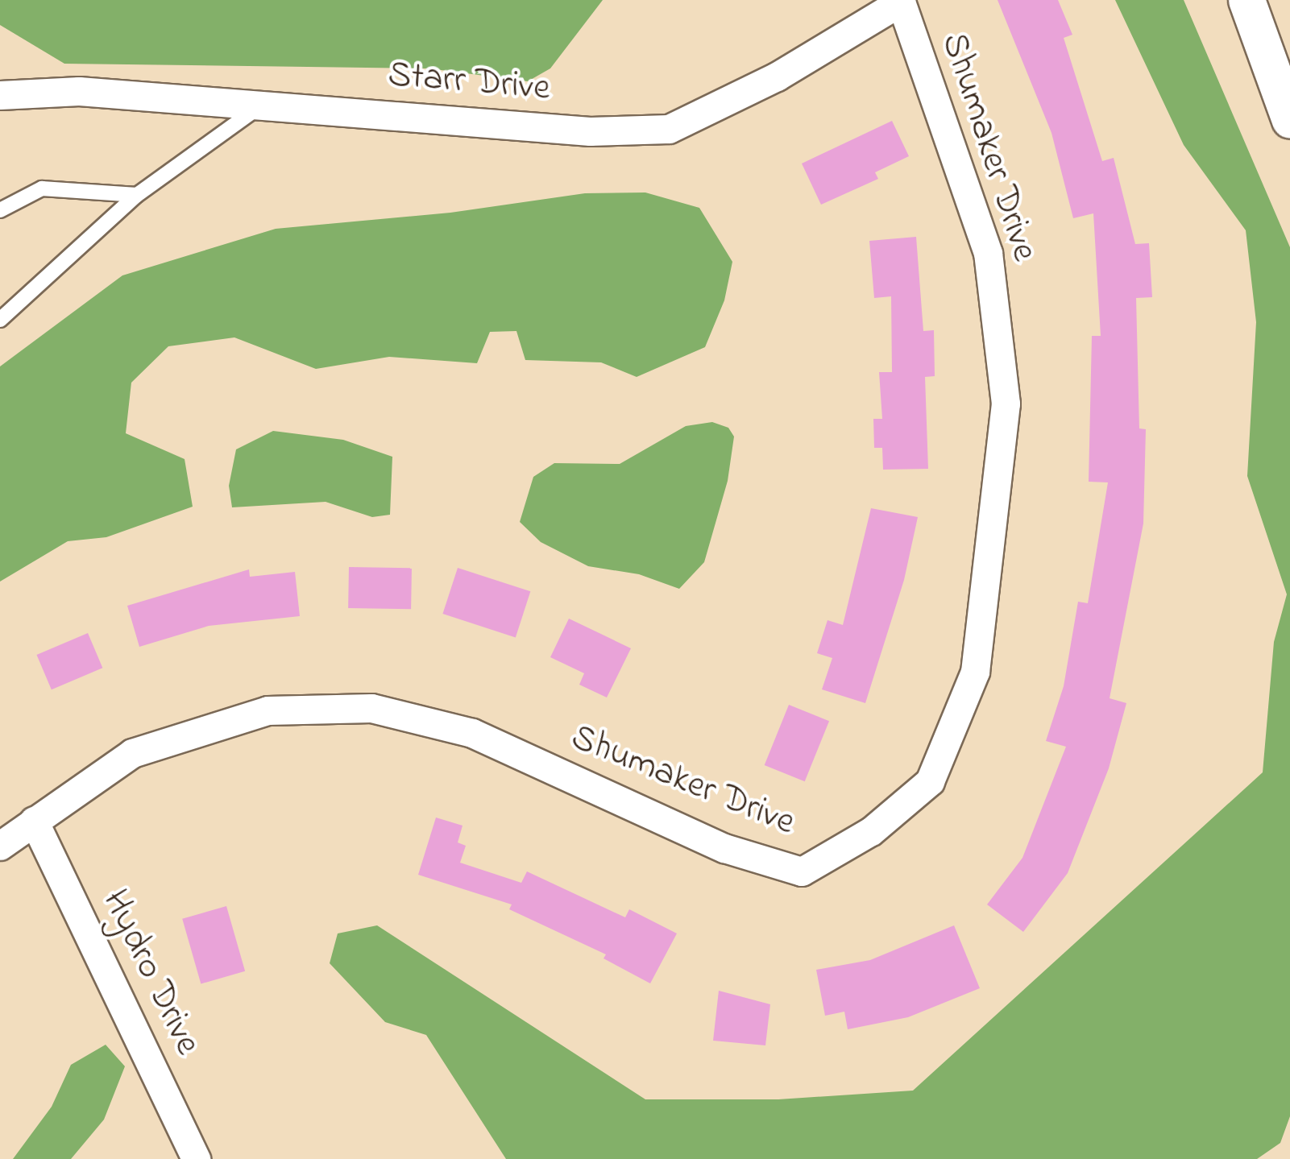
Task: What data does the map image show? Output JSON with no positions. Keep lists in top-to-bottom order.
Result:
{
  "streets": {
    "street": ["Starr Drive", "Shumaker Drive", "Hydro Drive"]
  },
  "crossings": [
    ["Starr Drive", "Shumaker Drive"],
    ["Shumaker Drive", "Hydro Drive"]
  ]
}
